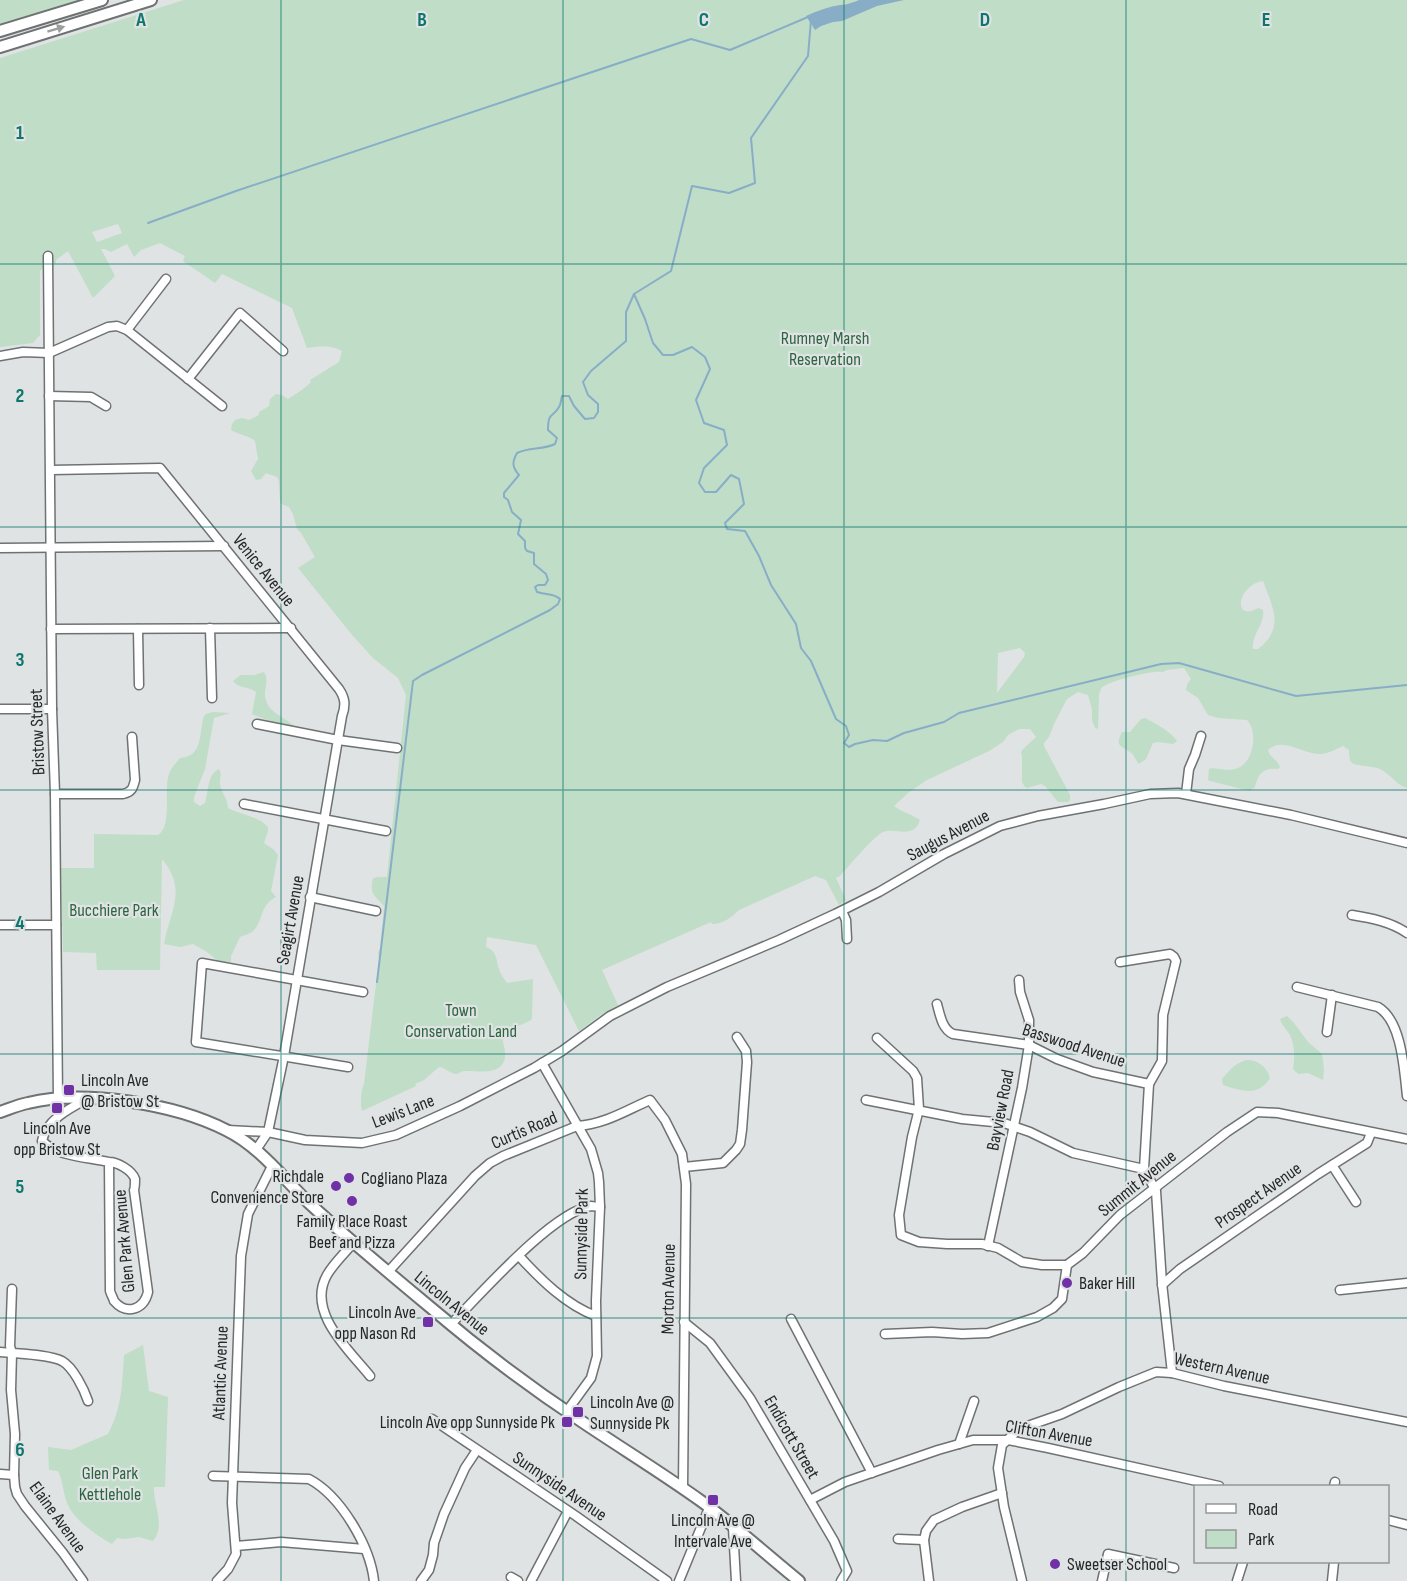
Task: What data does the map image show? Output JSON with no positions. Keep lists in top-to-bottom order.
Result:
{
  "streets": {
    "main road": ["Lincoln Avenue"],
    "street": [
      "Venice Avenue",
      "Bristow Street",
      "Saugus Avenue",
      "Seagirt Avenue",
      "Basswood Avenue",
      "Bayview Road",
      "Lewis Lane",
      "Curtis Road",
      "Summit Avenue",
      "Prospect Avenue",
      "Sunnyside Park",
      "Glen Park Avenue",
      "Morton Avenue",
      "Western Avenue",
      "Atlantic Avenue",
      "Clifton Avenue",
      "Endicott Street",
      "Sunnyside Avenue",
      "Elaine Avenue"
    ]
  },
  "crossings": [
    ["Venice Avenue", "Bristow Street"],
    ["Venice Avenue", "Seagirt Avenue"],
    ["Bristow Street", "Lincoln Avenue"],
    ["Saugus Avenue", "Lewis Lane"],
    ["Saugus Avenue", "Sunnyside Park"],
    ["Seagirt Avenue", "Lewis Lane"],
    ["Seagirt Avenue", "Lincoln Avenue"],
    ["Basswood Avenue", "Bayview Road"],
    ["Lewis Lane", "Sunnyside Park"],
    ["Lewis Lane", "Lincoln Avenue"],
    ["Curtis Road", "Sunnyside Park"],
    ["Curtis Road", "Morton Avenue"],
    ["Curtis Road", "Lincoln Avenue"],
    ["Summit Avenue", "Prospect Avenue"],
    ["Sunnyside Park", "Lincoln Avenue"],
    ["Glen Park Avenue", "Lincoln Avenue"],
    ["Morton Avenue", "Lincoln Avenue"],
    ["Morton Avenue", "Endicott Street"],
    ["Lincoln Avenue", "Atlantic Avenue"],
    ["Western Avenue", "Clifton Avenue"],
    ["Clifton Avenue", "Endicott Street"]
  ],
  "parks": [
    "Rumney Marsh Reservation",
    "Bucchiere Park",
    "Town Conservation Land",
    "Glen Park Kettlehole"
  ],
  "places": {
    "transit": [
      "Lincoln Ave @ Bristow St",
      "Lincoln Ave opp Bristow St",
      "Lincoln Ave opp Nason Rd",
      "Lincoln Ave @ Sunnyside Pk",
      "Lincoln Ave opp Sunnyside Pk",
      "Lincoln Ave @ Intervale Ave"
    ],
    "other": [
      "Cogliano Plaza",
      "Richdale Convenience Store",
      "Family Place Roast Beef and Pizza",
      "Baker Hill",
      "Sweetser School"
    ]
  },
  "legend": ["Road", "Park"],
  "grid": {
    "columns": [
      "A",
      "B",
      "C",
      "D",
      "E"
    ],
    "rows": [
      "1",
      "2",
      "3",
      "4",
      "5",
      "6"
    ]
  }
}
